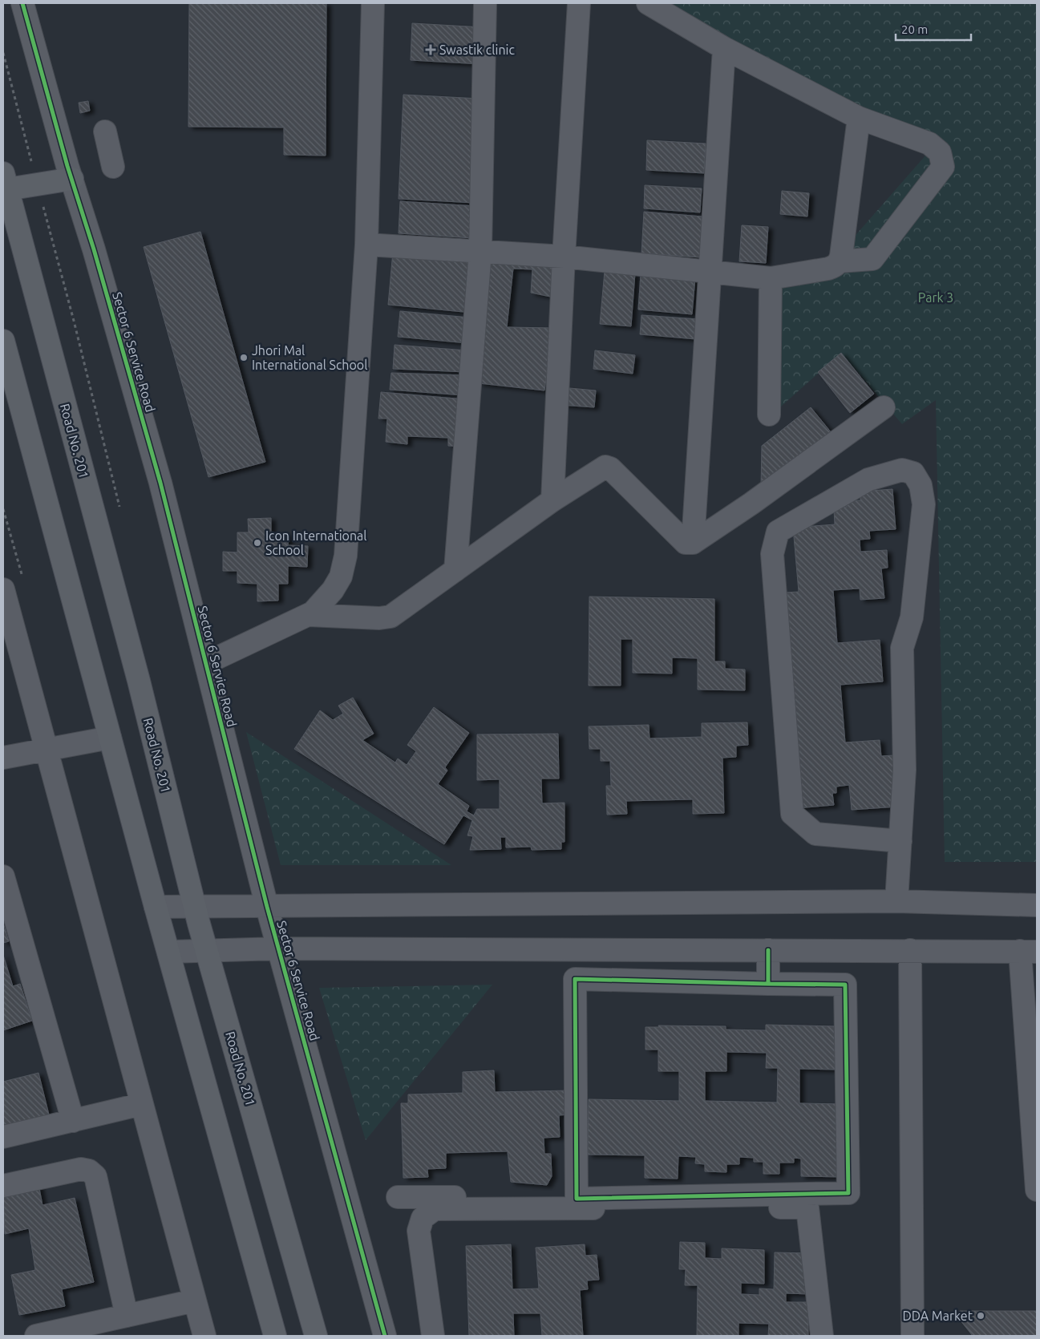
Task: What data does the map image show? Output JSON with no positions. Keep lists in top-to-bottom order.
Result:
{
  "streets": {
    "main road": ["Road No. 201"],
    "street": ["Sector 6 Service Road"]
  },
  "parks": ["Park 3"],
  "places": {
    "health": ["Swastik clinic"],
    "other": ["Jhori Mal International School", "Icon International School", "DDA Market"]
  },
  "scale_bar": "20 m"
}
